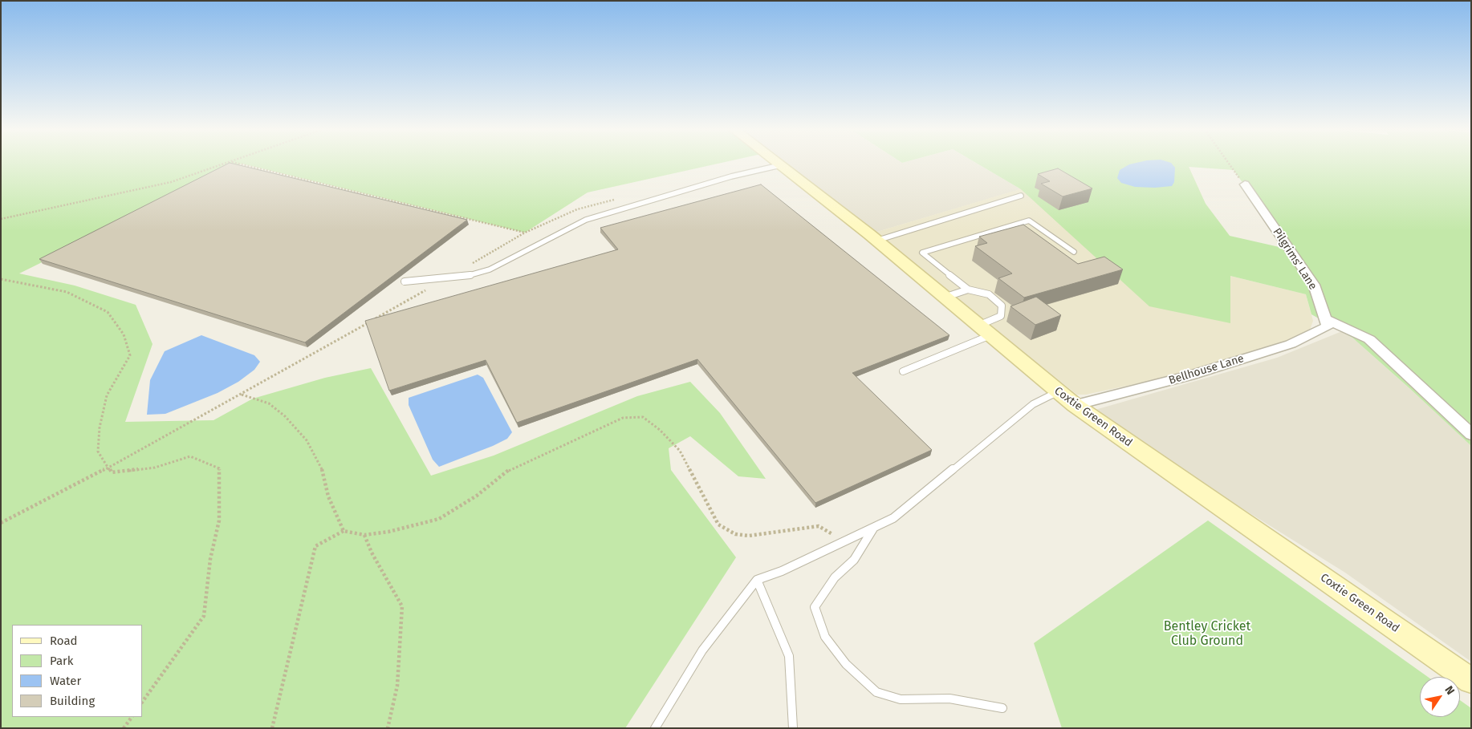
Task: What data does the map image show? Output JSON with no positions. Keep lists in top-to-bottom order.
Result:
{
  "streets": {
    "street": ["Pilgrims' Lane", "Bellhouse Lane", "Coxtie Green Road"]
  },
  "crossings": [
    ["Pilgrims' Lane", "Bellhouse Lane"],
    ["Bellhouse Lane", "Coxtie Green Road"]
  ],
  "parks": ["Bentley Cricket Club Ground"],
  "legend": [
    "Road",
    "Park",
    "Water",
    "Building"
  ],
  "north": "top right"
}
